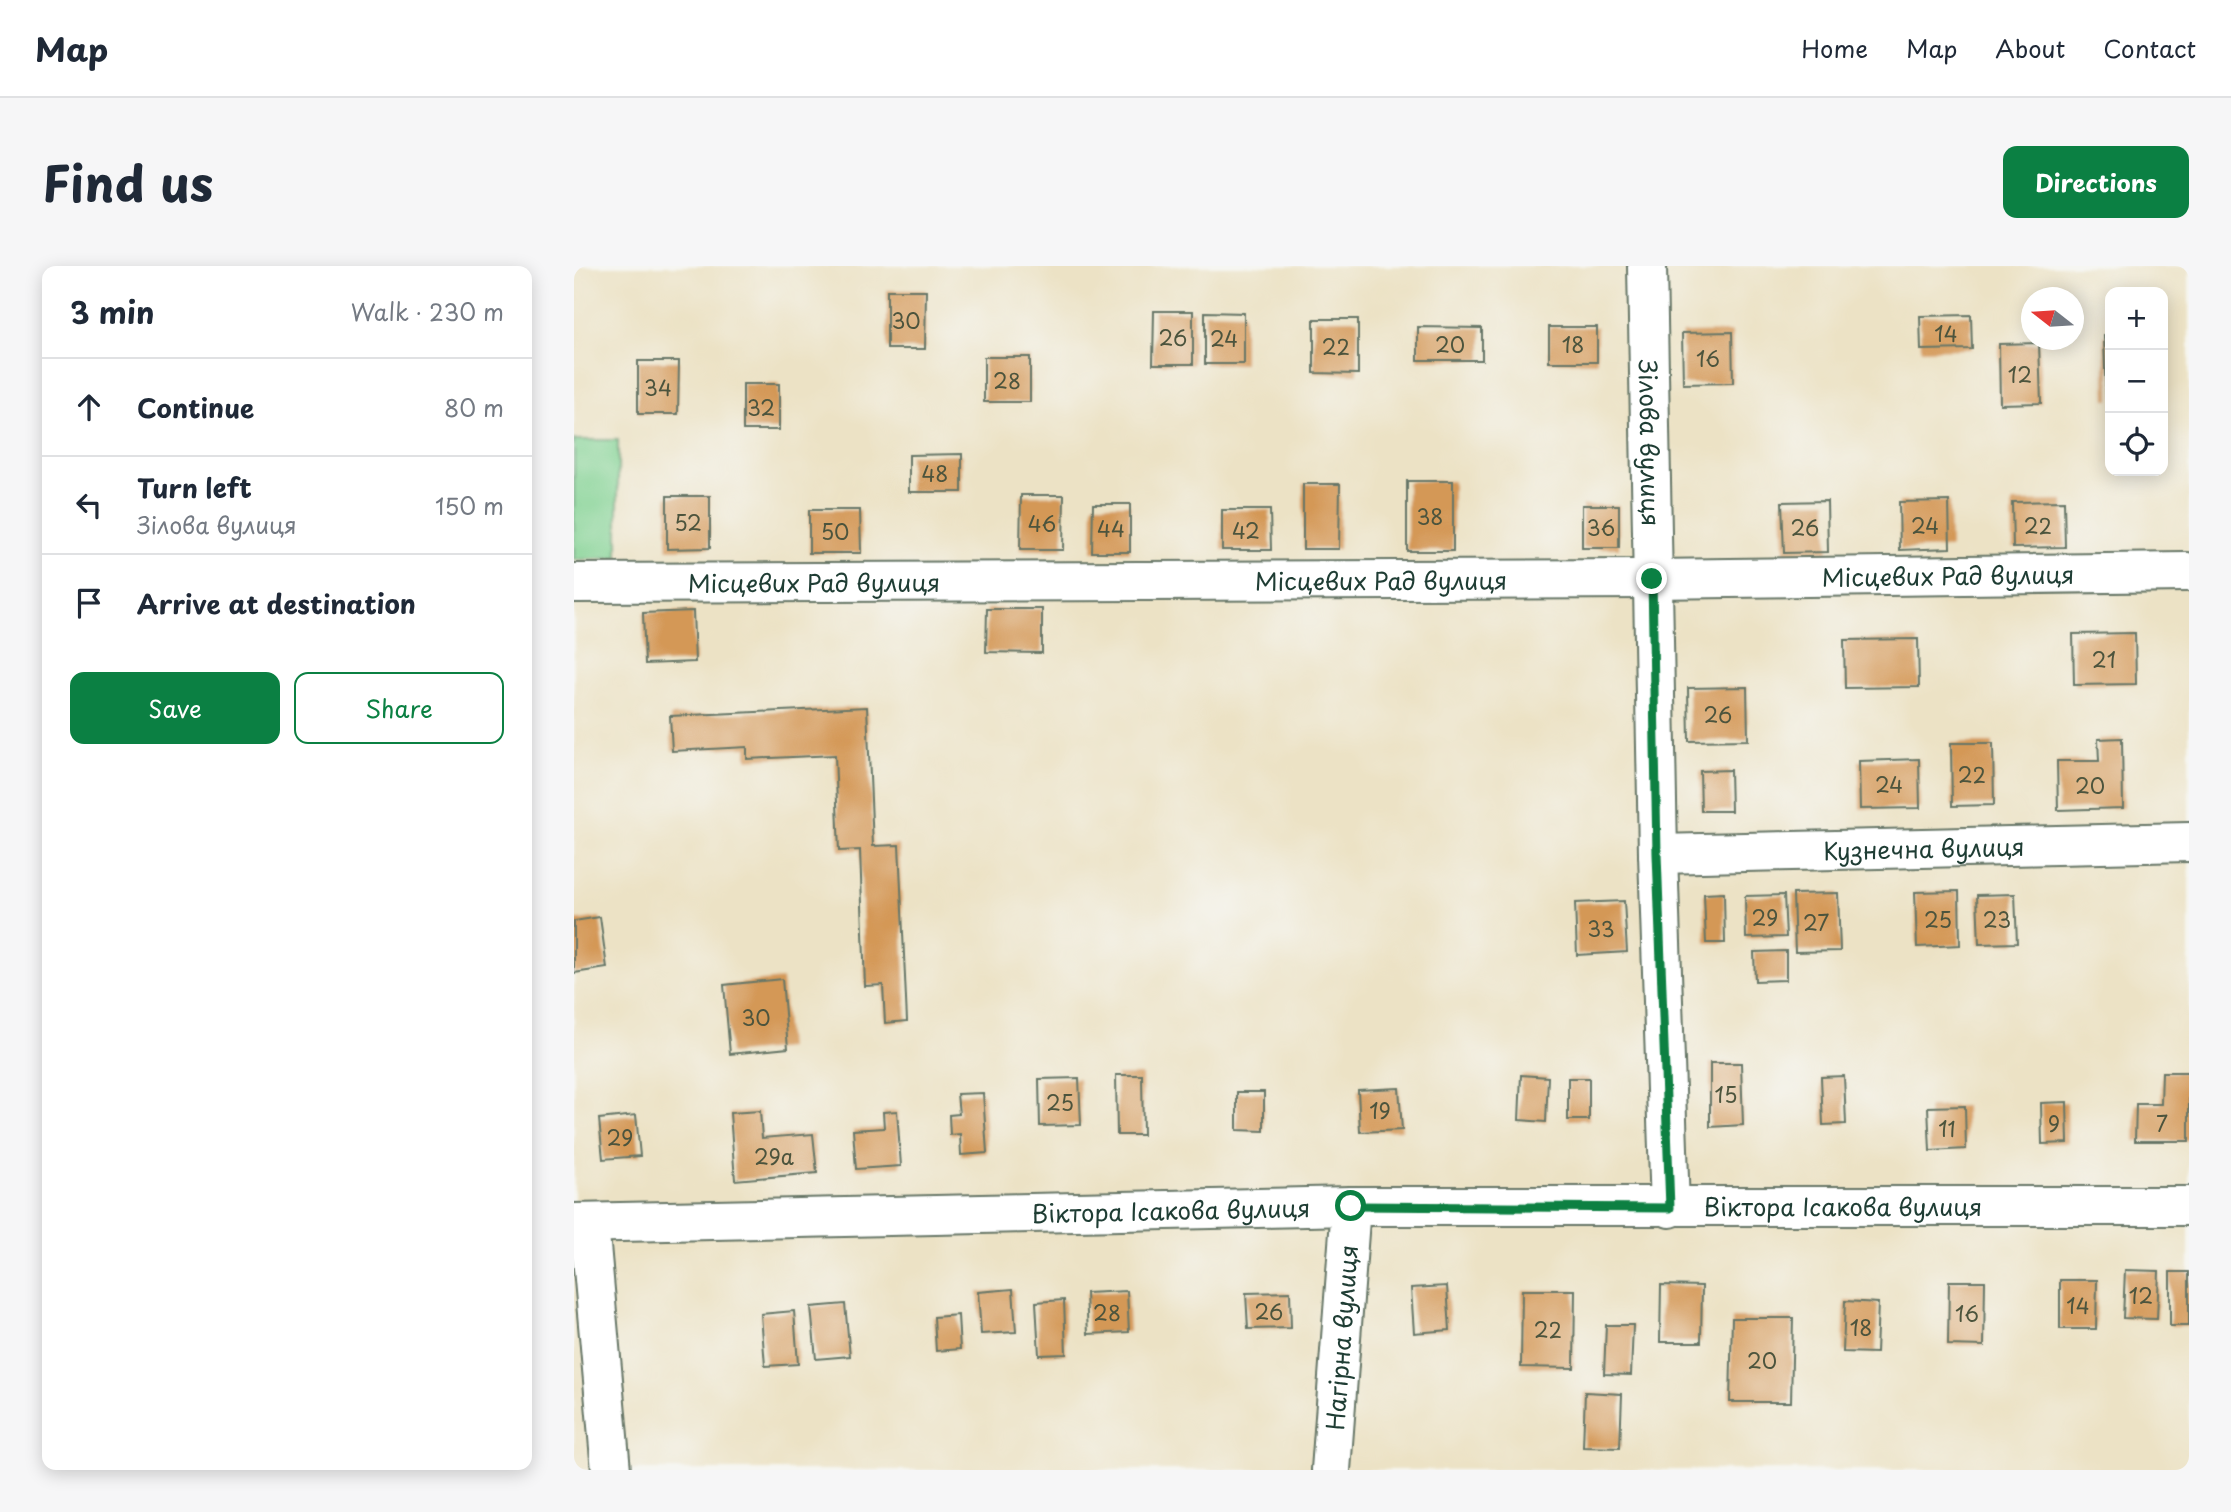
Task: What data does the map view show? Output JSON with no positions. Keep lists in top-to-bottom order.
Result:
{
  "streets": {
    "street": [
      "Зілова вулиця",
      "Місцевих Рад вулиця",
      "Кузнечна вулиця",
      "Віктора Ісакова вулиця",
      "Нагірна вулиця"
    ]
  },
  "crossings": [
    ["Зілова вулиця", "Місцевих Рад вулиця"],
    ["Зілова вулиця", "Кузнечна вулиця"],
    ["Зілова вулиця", "Віктора Ісакова вулиця"],
    ["Віктора Ісакова вулиця", "Нагірна вулиця"]
  ],
  "house_numbers": [
    "30",
    "14",
    "26",
    "24",
    "20",
    "18",
    "22",
    "16",
    "12",
    "28",
    "34",
    "32",
    "48",
    "38",
    "52",
    "46",
    "24",
    "22",
    "36",
    "26",
    "44",
    "42",
    "50",
    "21",
    "26",
    "22",
    "24",
    "20",
    "29",
    "25",
    "23",
    "27",
    "33",
    "30",
    "15",
    "25",
    "19",
    "9",
    "7",
    "11",
    "29",
    "29а",
    "12",
    "14",
    "26",
    "28",
    "16",
    "18",
    "22",
    "20"
  ],
  "north": "left",
  "page": {
    "header": "Map",
    "nav": [
      "Home",
      "Map",
      "About",
      "Contact"
    ],
    "title": "Find us",
    "buttons": [
      "Directions",
      ["Save", "Share"]
    ],
    "heading": ["3 min", "Walk · 230 m"],
    "map_buttons": ["+", "−"],
    "list": [
      ["Continue", "80 m"],
      ["Turn left", "Зілова вулиця", "150 m"],
      "Arrive at destination"
    ]
  }
}
